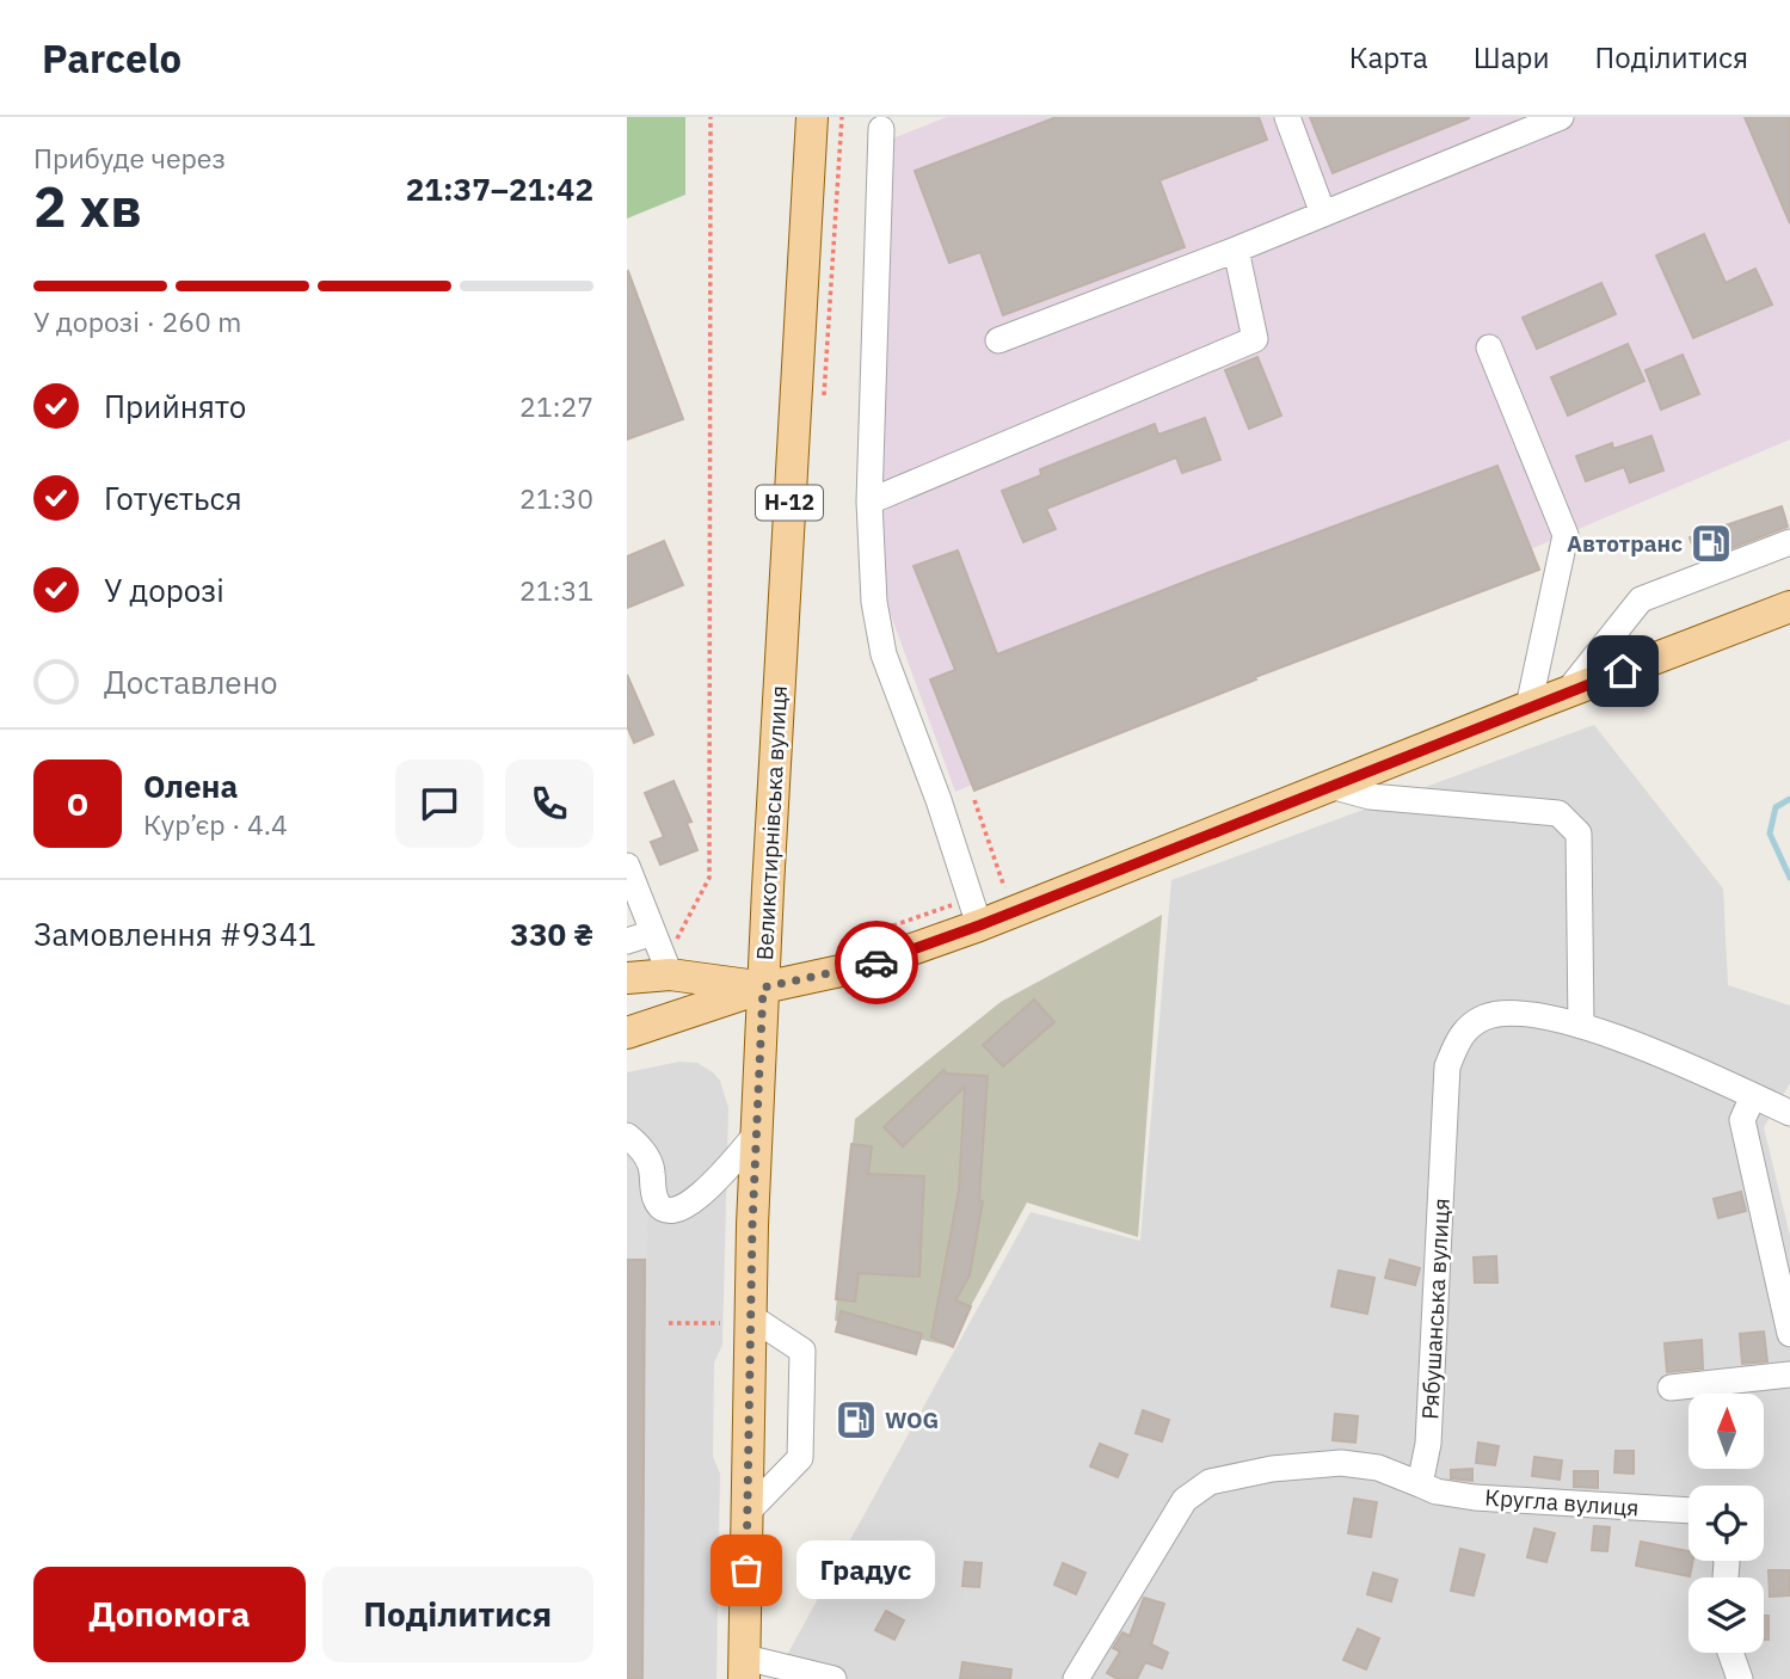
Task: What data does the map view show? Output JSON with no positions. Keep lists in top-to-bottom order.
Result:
{
  "streets": {
    "main road": ["Н-12", "Великотирнівська вулиця"],
    "street": ["Рябушанська вулиця", "Кругла вулиця"]
  },
  "crossings": [
    ["Рябушанська вулиця", "Кругла вулиця"]
  ],
  "places": {
    "fuel station": ["Автотранс", "WOG"],
    "other": ["Градус"]
  },
  "north": "top",
  "page": {
    "header": "Parcelo",
    "nav": ["Карта", "Шари", "Поділитися"],
    "heading": ["2 хв", "Прибуде через", "21:37–21:42"],
    "panel": [
      "Олена",
      "Кур’єр · 4.4",
      "Замовлення #9341",
      "330 ₴"
    ],
    "bar": "У дорозі · 260 m",
    "list": [
      ["Прийнято", "21:27"],
      ["Готується", "21:30"],
      ["У дорозі", "21:31"],
      "Доставлено"
    ],
    "round": "О",
    "bubble": "Градус",
    "buttons": ["Допомога", "Поділитися"]
  }
}
